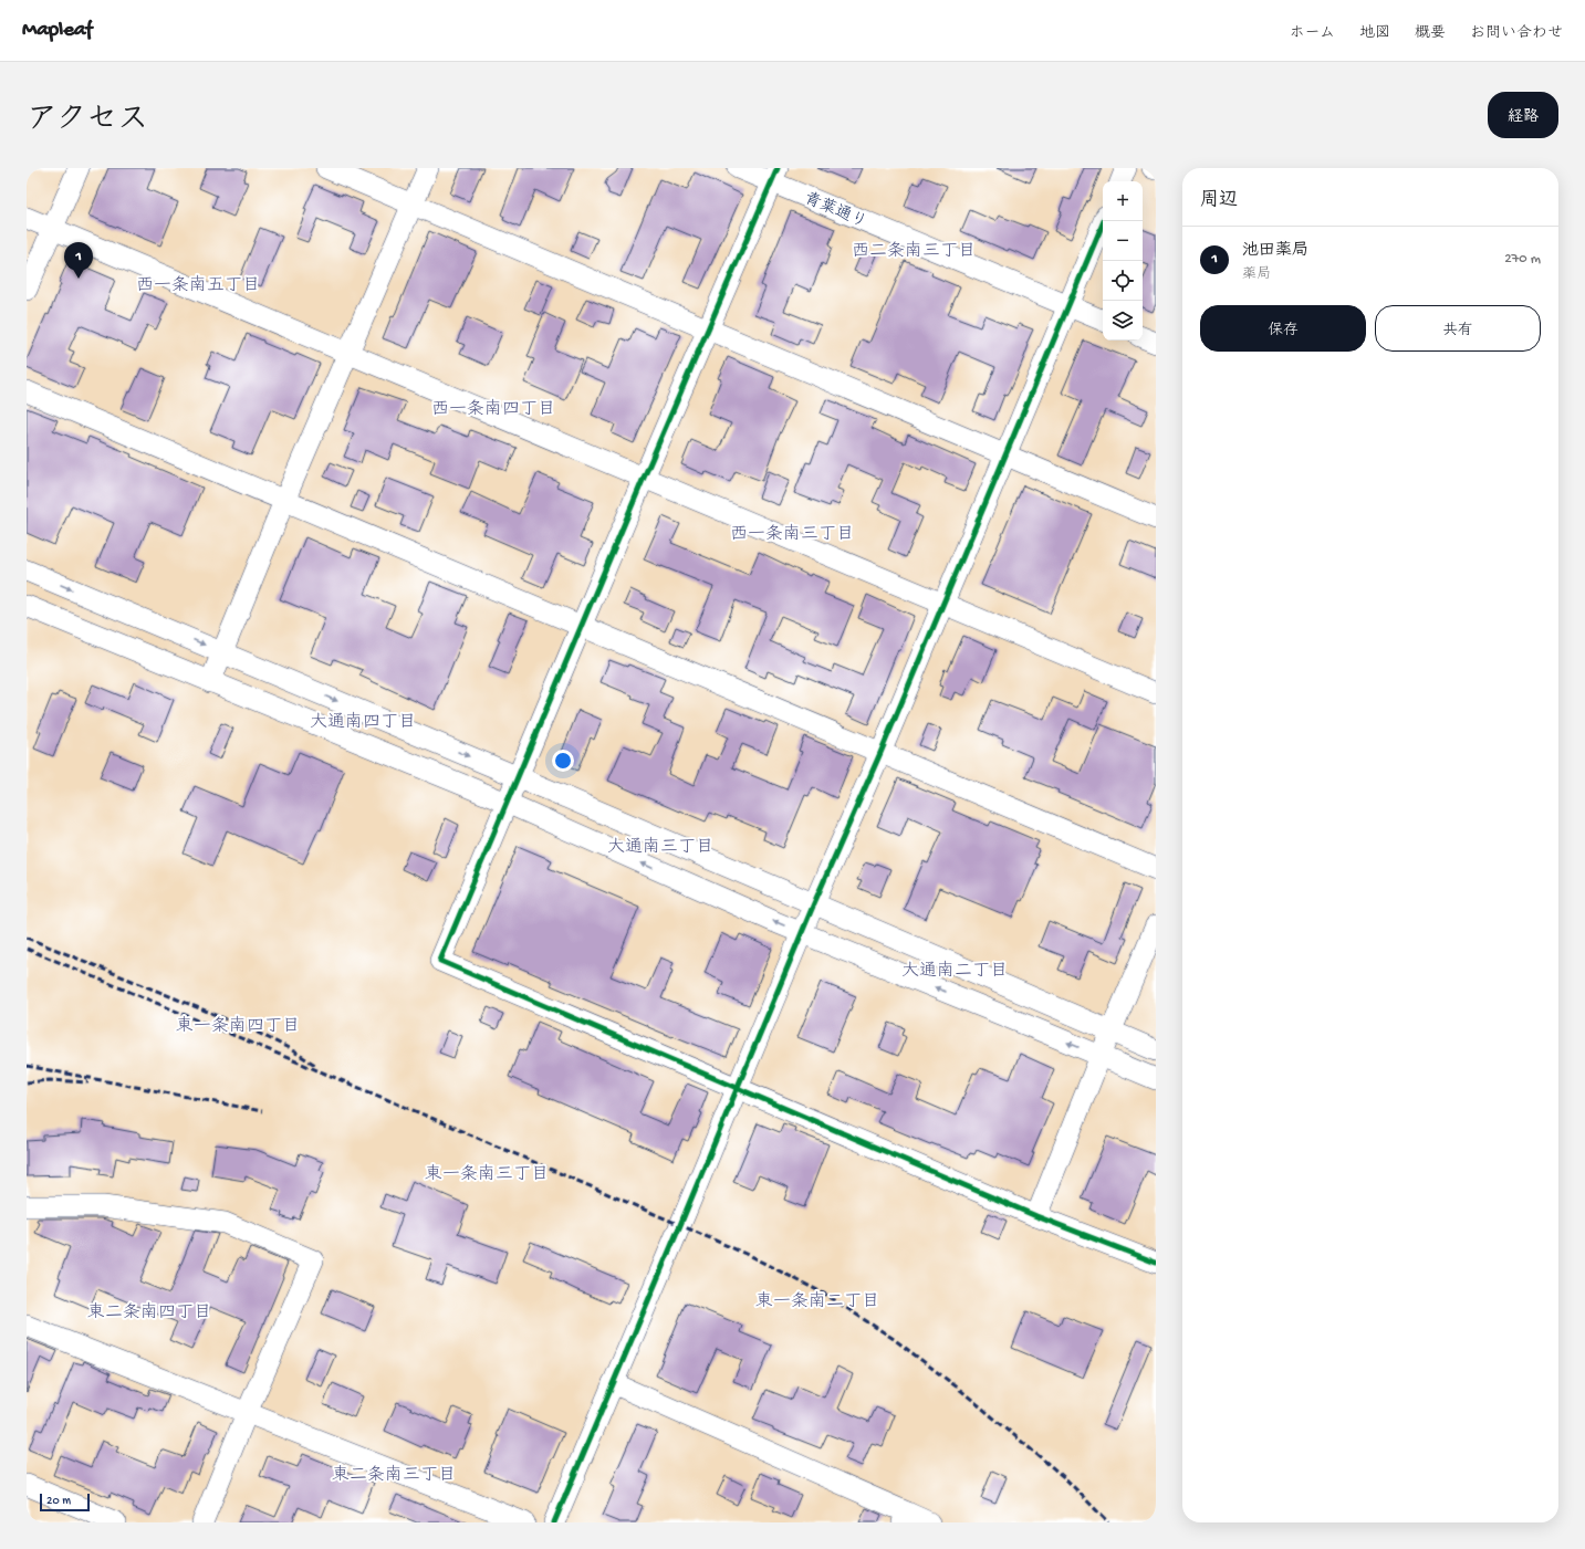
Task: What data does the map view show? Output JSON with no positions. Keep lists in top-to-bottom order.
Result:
{
  "streets": {
    "street": ["青葉通り"]
  },
  "districts": [
    "西二条南三丁目",
    "西一条南五丁目",
    "西一条南四丁目",
    "西一条南三丁目",
    "大通南四丁目",
    "大通南三丁目",
    "大通南二丁目",
    "東一条南四丁目",
    "東一条南三丁目",
    "東一条南二丁目",
    "東二条南四丁目",
    "東二条南三丁目"
  ],
  "scale_bar": "20 m",
  "page": {
    "header": "Mapleaf",
    "nav": [
      "ホーム",
      "地図",
      "概要",
      "お問い合わせ"
    ],
    "title": "アクセス",
    "buttons": [
      "経路",
      ["保存", "共有"]
    ],
    "heading": "周辺",
    "map_buttons": ["+", "−"],
    "list": [
      {
        "mark": "1",
        "name": "池田薬局",
        "note": "薬局",
        "value": "270 m"
      }
    ],
    "pins": "1",
    "scale": "20 m"
  }
}
